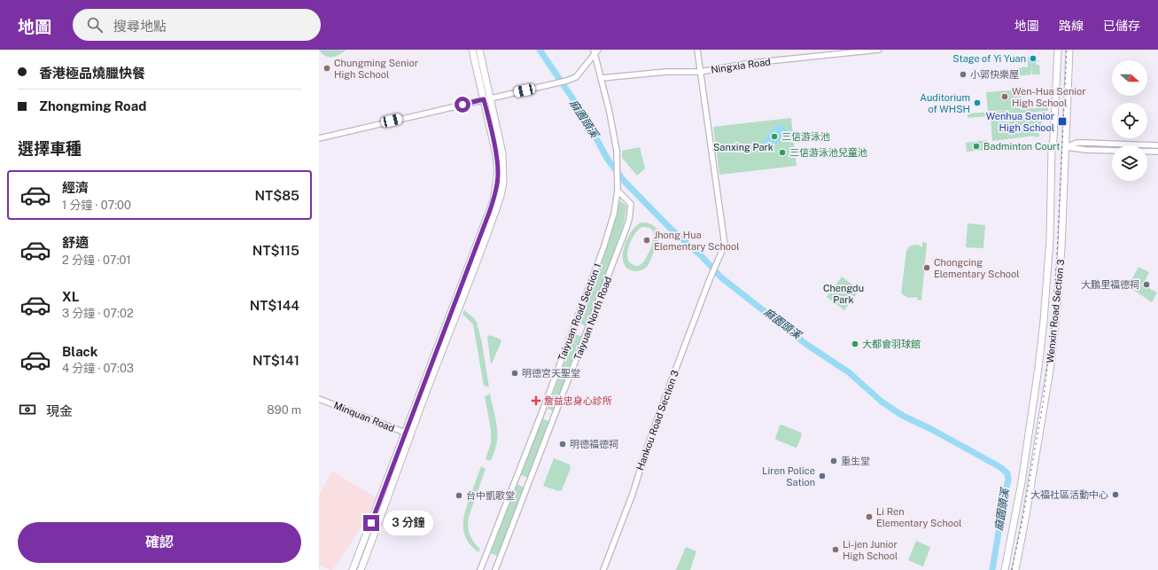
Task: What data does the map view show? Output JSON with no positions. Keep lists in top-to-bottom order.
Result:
{
  "streets": {
    "main road": ["Wenxin Road Section 3"],
    "street": [
      "Ningxia Road",
      "Taiyuan Road Section 1",
      "Taiyuan North Road",
      "Minquan Road",
      "Hankou Road Section 3"
    ]
  },
  "crossings": [
    ["Ningxia Road", "Taiyuan Road Section 1"],
    ["Ningxia Road", "Hankou Road Section 3"],
    ["Taiyuan Road Section 1", "Taiyuan North Road"]
  ],
  "water": ["麻園頭溪"],
  "parks": ["Sanxing Park", "Chengdu Park"],
  "places": {
    "other": [
      "Stage of Yi Yuan",
      "Chungming Senior High School",
      "小郭快樂屋",
      "Wen-Hua Senior High School",
      "Auditorium of WHSH",
      "三信游泳池",
      "Badminton Court",
      "三信游泳池兒童池",
      "Jhong Hua Elementary School",
      "Chongcing Elementary School",
      "大鵬里福德祠",
      "大都會羽球館",
      "明德宮天聖堂",
      "明德福德祠",
      "重生堂",
      "Liren Police Sation",
      "大福社區活動中心",
      "台中凱歌堂",
      "Li Ren Elementary School",
      "Li-jen Junior High School"
    ],
    "transit": ["Wenhua Senior High School"],
    "health": ["詹益忠身心診所"]
  },
  "north": "right",
  "page": {
    "header": "地圖",
    "search": "搜尋地點",
    "nav": ["地圖", "路線", "已儲存"],
    "banner": ["香港極品燒臘快餐", "Zhongming Road"],
    "heading": "選擇車種",
    "list": [
      {
        "name": "經濟",
        "note": "1 分鐘 · 07:00",
        "value": "NT$85"
      },
      {
        "name": "舒適",
        "note": "2 分鐘 · 07:01",
        "value": "NT$115"
      },
      {
        "name": "XL",
        "note": "3 分鐘 · 07:02",
        "value": "NT$144"
      },
      {
        "name": "Black",
        "note": "4 分鐘 · 07:03",
        "value": "NT$141"
      }
    ],
    "pay": ["現金", "890 m"],
    "bubble": "3 分鐘",
    "buttons": "確認"
  }
}
